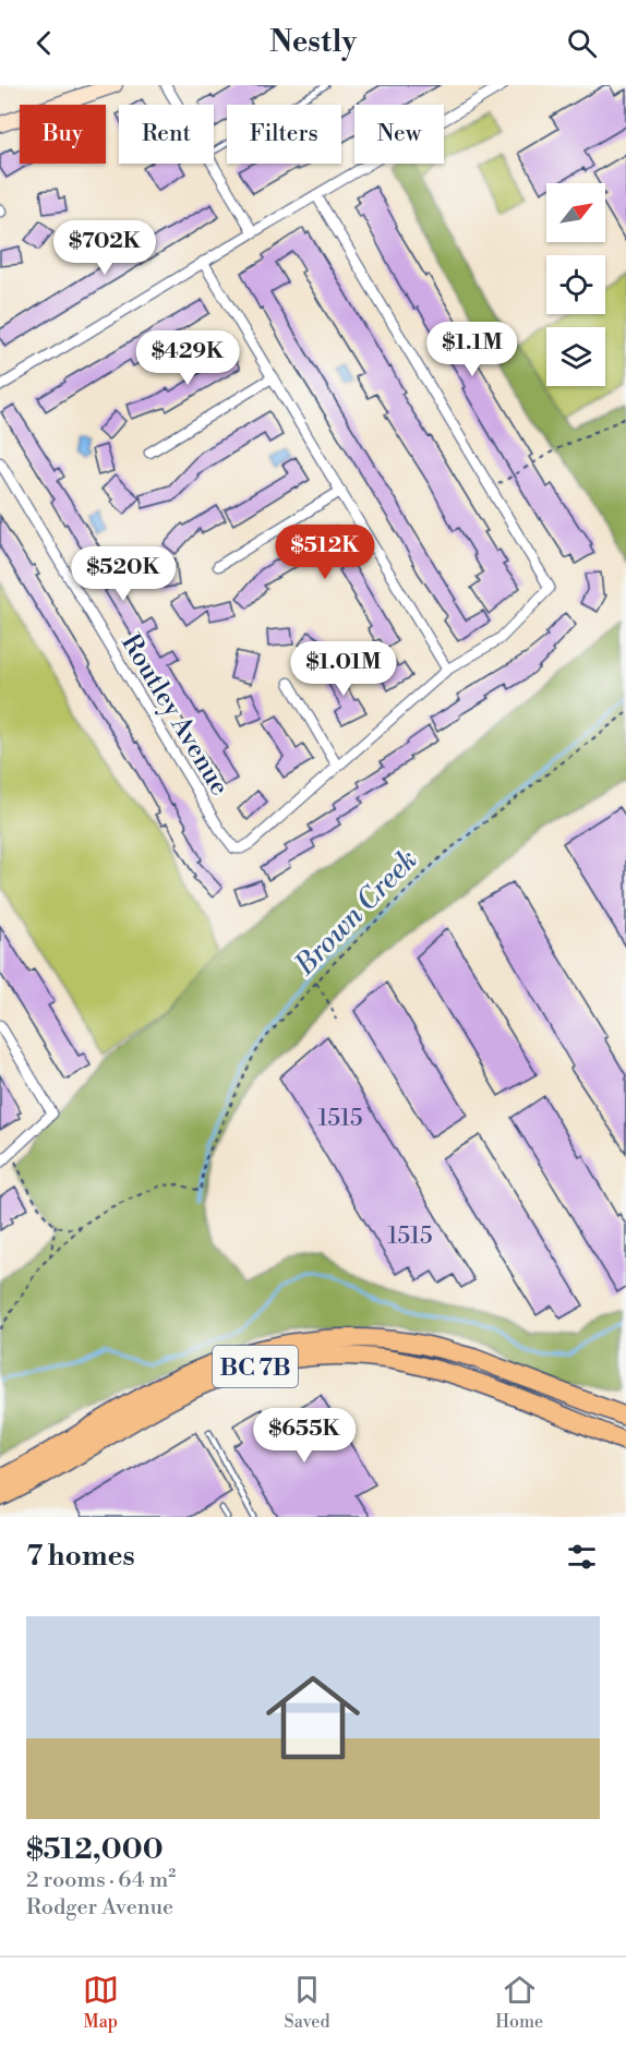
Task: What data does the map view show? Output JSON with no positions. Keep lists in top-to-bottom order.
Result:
{
  "streets": {
    "highway": ["BC 7B"],
    "street": ["Routley Avenue"]
  },
  "water": ["Brown Creek"],
  "house_numbers": ["1515", "1515"],
  "north": "top right",
  "page": {
    "header": "Nestly",
    "chip": [
      "Buy",
      "Rent",
      "Filters",
      "New"
    ],
    "price": [
      "$702K",
      "$1.1M",
      "$429K",
      "$512K",
      "$520K",
      "$1.01M",
      "$655K"
    ],
    "heading": "7 homes",
    "list": [
      {
        "name": "$512,000",
        "note": "2 rooms · 64 m² · Rodger Avenue"
      }
    ],
    "tabs": ["Map", "Saved", "Home"]
  }
}
